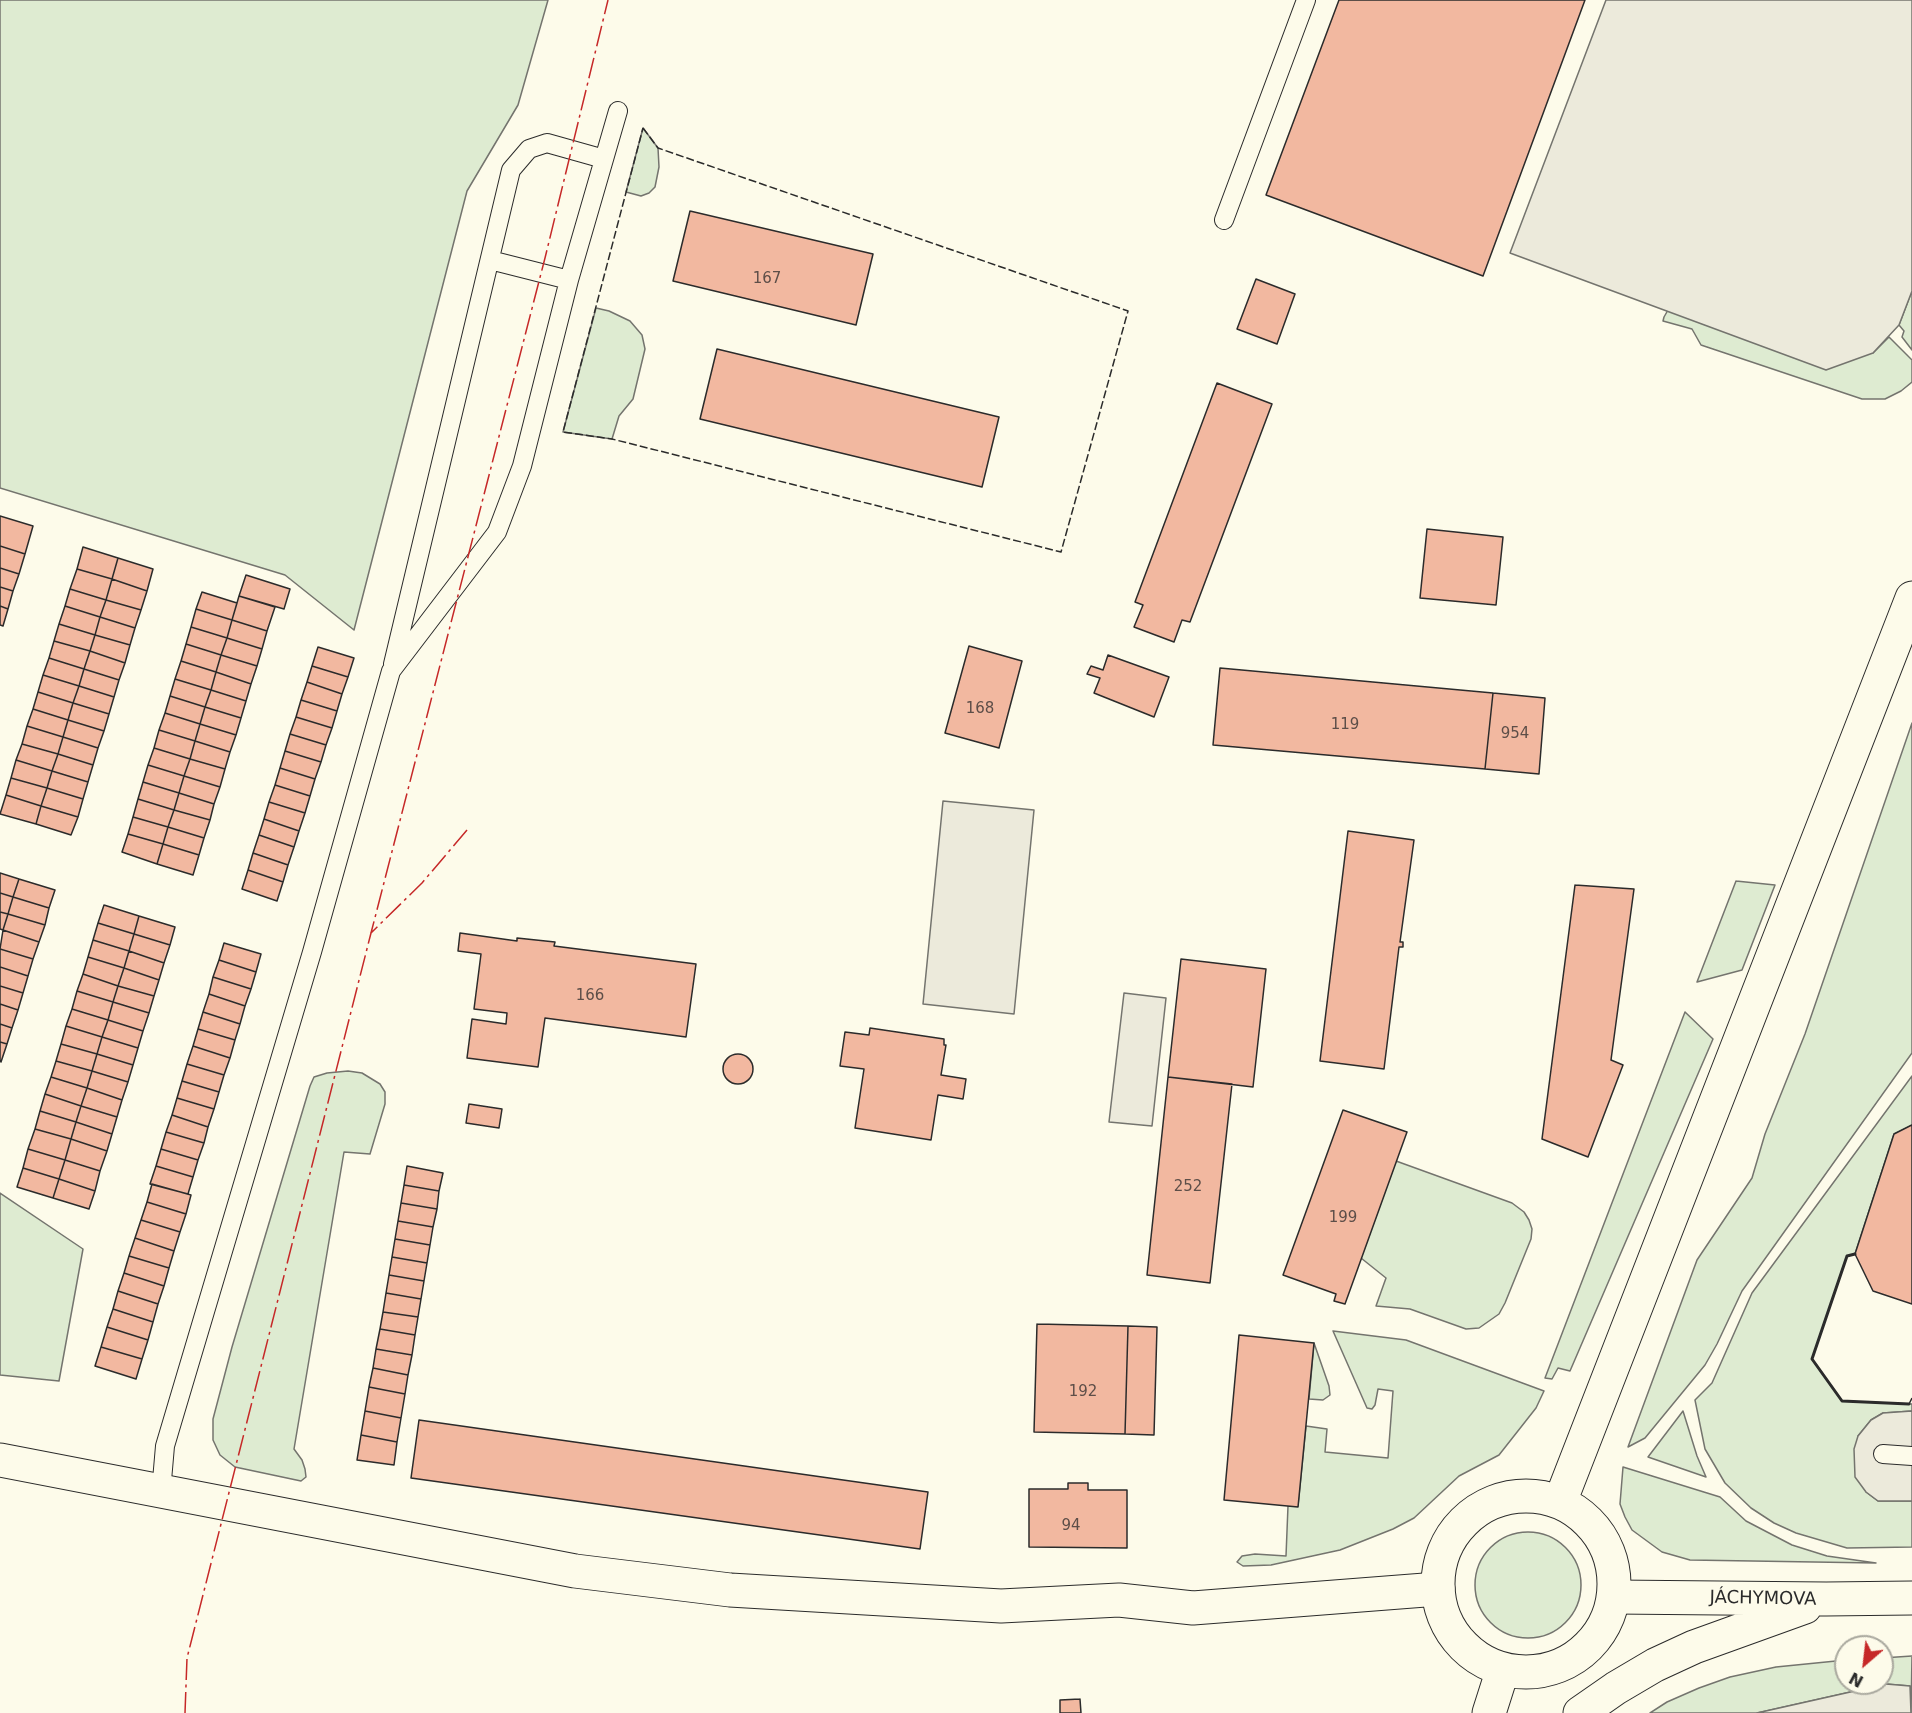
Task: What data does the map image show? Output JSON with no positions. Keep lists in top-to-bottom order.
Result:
{
  "streets": {
    "street": ["JÁCHYMOVA"]
  },
  "house_numbers": [
    "167",
    "168",
    "119",
    "954",
    "166",
    "252",
    "199",
    "192",
    "94"
  ],
  "north": "bottom left"
}
